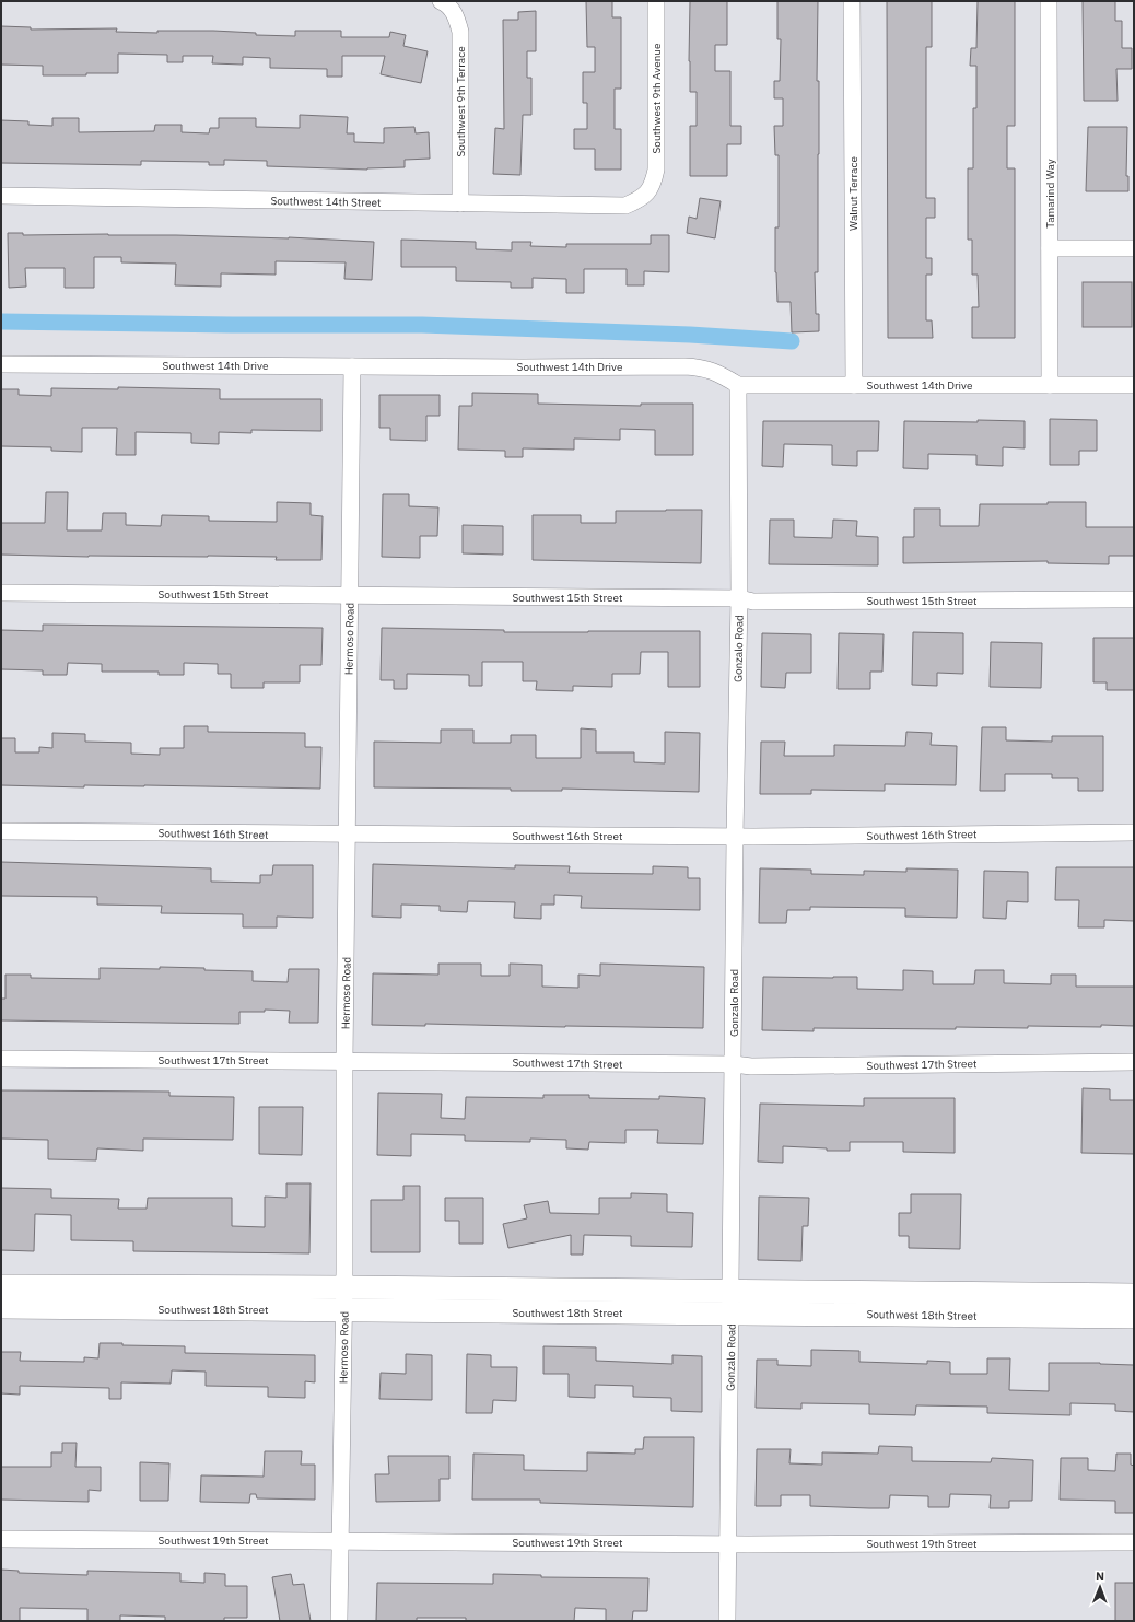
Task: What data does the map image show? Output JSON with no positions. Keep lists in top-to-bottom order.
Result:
{
  "streets": {
    "main road": ["Southwest 18th Street"],
    "street": [
      "Southwest 9th Avenue",
      "Southwest 9th Terrace",
      "Walnut Terrace",
      "Tamarind Way",
      "Southwest 14th Street",
      "Southwest 14th Drive",
      "Southwest 15th Street",
      "Hermoso Road",
      "Gonzalo Road",
      "Southwest 16th Street",
      "Southwest 17th Street",
      "Southwest 19th Street"
    ]
  },
  "crossings": [
    ["Southwest 9th Avenue", "Southwest 14th Street"],
    ["Southwest 9th Terrace", "Southwest 14th Street"],
    ["Walnut Terrace", "Southwest 14th Drive"],
    ["Tamarind Way", "Southwest 14th Drive"],
    ["Southwest 14th Drive", "Hermoso Road"],
    ["Southwest 14th Drive", "Gonzalo Road"],
    ["Southwest 15th Street", "Hermoso Road"],
    ["Southwest 15th Street", "Gonzalo Road"],
    ["Hermoso Road", "Southwest 16th Street"],
    ["Hermoso Road", "Southwest 17th Street"],
    ["Hermoso Road", "Southwest 18th Street"],
    ["Hermoso Road", "Southwest 19th Street"],
    ["Gonzalo Road", "Southwest 16th Street"],
    ["Gonzalo Road", "Southwest 17th Street"],
    ["Gonzalo Road", "Southwest 18th Street"],
    ["Gonzalo Road", "Southwest 19th Street"]
  ],
  "north": "top"
}
